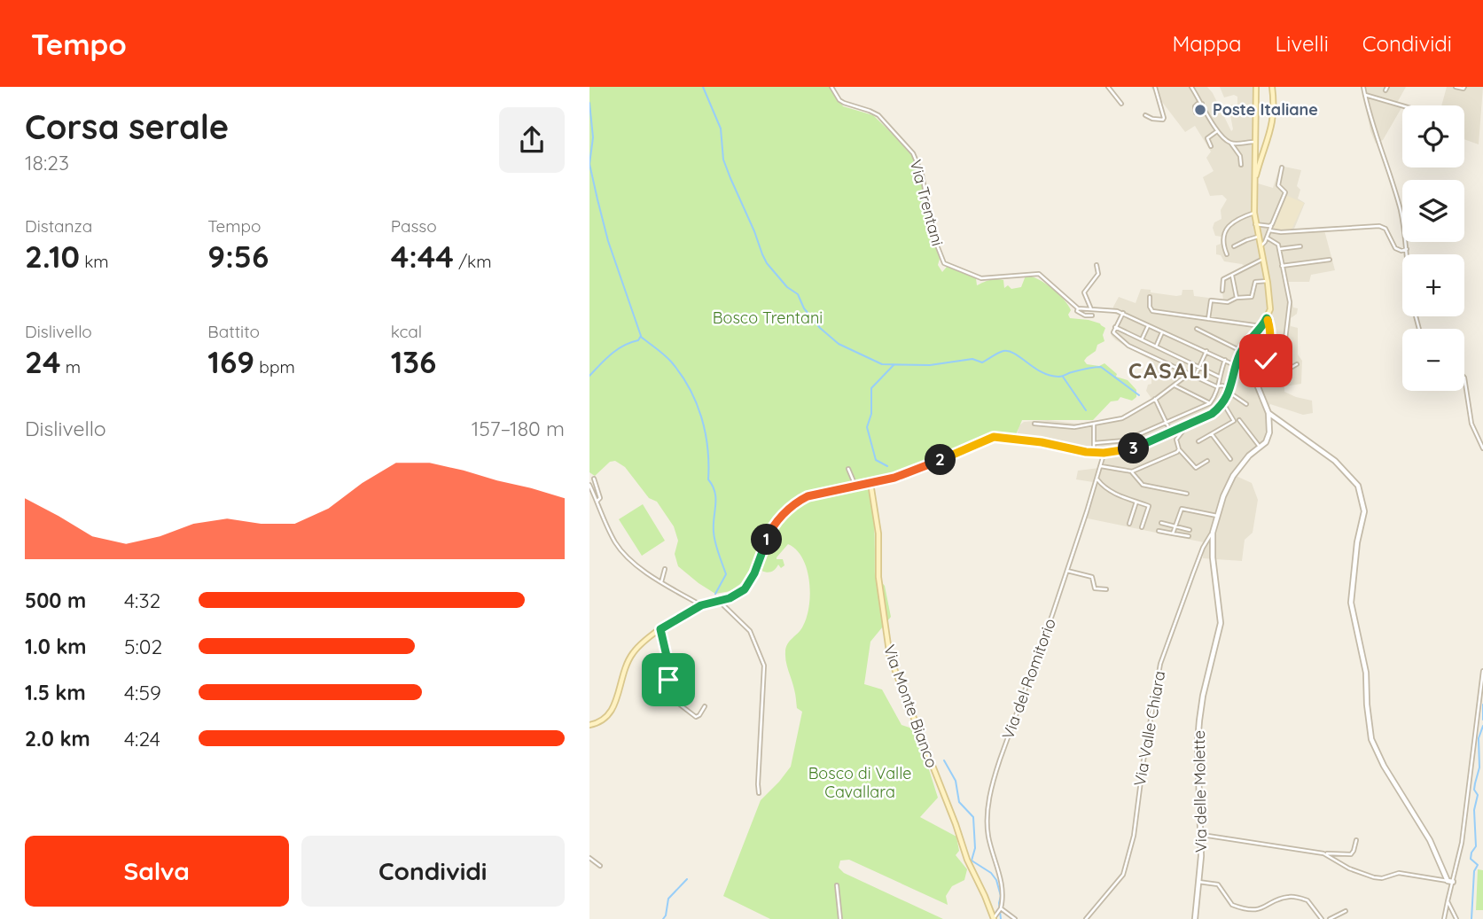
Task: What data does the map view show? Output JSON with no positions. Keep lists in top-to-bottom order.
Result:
{
  "streets": {
    "main road": ["Via Monte Bianco"],
    "street": [
      "Via Trentani",
      "Via del Romitorio",
      "Via Valle Chiara",
      "Via delle Molette"
    ]
  },
  "crossings": [
    ["Via Valle Chiara", "Via delle Molette"]
  ],
  "districts": ["CASALI"],
  "parks": ["Bosco Trentani", "Bosco di Valle Cavallara"],
  "places": ["Poste Italiane"],
  "page": {
    "header": "Tempo",
    "nav": ["Mappa", "Livelli", "Condividi"],
    "heading": ["Corsa serale", "18:23"],
    "map_buttons": ["+", "−"],
    "stats": [
      ["Distanza", "2.10 km"],
      ["Tempo", "9:56"],
      ["Passo", "4:44 /km"],
      ["Dislivello", "24 m"],
      ["Battito", "169 bpm"],
      ["kcal", "136"]
    ],
    "chart": ["Dislivello", "157–180 m"],
    "pins": ["3", "2", "1"],
    "list": [
      {
        "name": "500 m",
        "note": "4:32"
      },
      {
        "name": "1.0 km",
        "note": "5:02"
      },
      {
        "name": "1.5 km",
        "note": "4:59"
      },
      {
        "name": "2.0 km",
        "note": "4:24"
      }
    ],
    "buttons": ["Salva", "Condividi"]
  }
}
